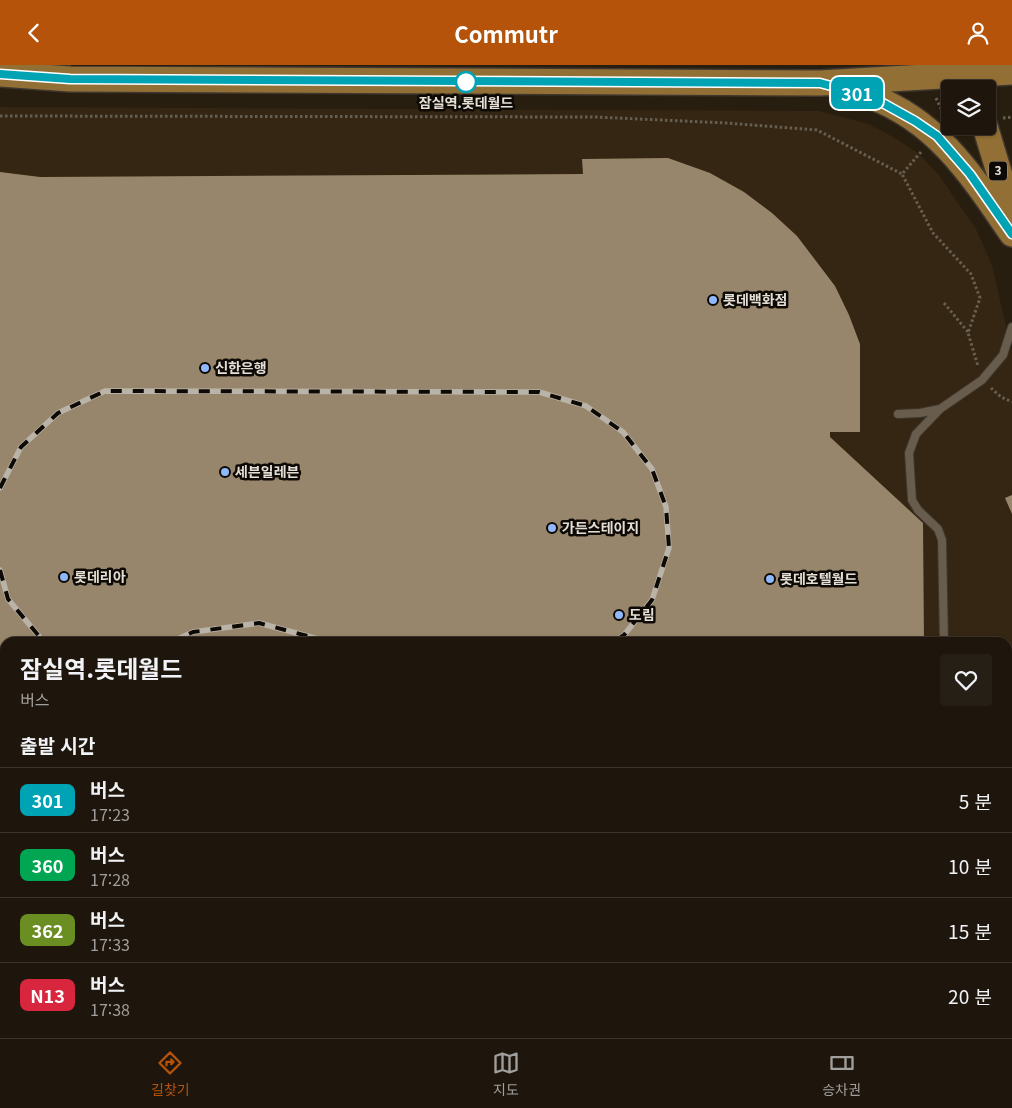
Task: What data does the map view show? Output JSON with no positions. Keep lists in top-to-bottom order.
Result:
{
  "streets": {
    "main road": ["3"]
  },
  "places": [
    "잠실역.롯데월드",
    "롯데백화점",
    "신한은행",
    "세븐일레븐",
    "가든스테이지",
    "롯데리아",
    "롯데호텔월드",
    "도림"
  ],
  "lines": ["bus line 301"],
  "page": {
    "header": "Commutr",
    "on_map": "301",
    "heading": [
      ["잠실역.롯데월드", "버스"],
      "출발 시간"
    ],
    "list": [
      {
        "mark": "301",
        "name": "버스",
        "note": "17:23",
        "value": "5 분"
      },
      {
        "mark": "360",
        "name": "버스",
        "note": "17:28",
        "value": "10 분"
      },
      {
        "mark": "362",
        "name": "버스",
        "note": "17:33",
        "value": "15 분"
      },
      {
        "mark": "N13",
        "name": "버스",
        "note": "17:38",
        "value": "20 분"
      }
    ],
    "tabs": ["길찾기", "지도", "승차권"]
  }
}
